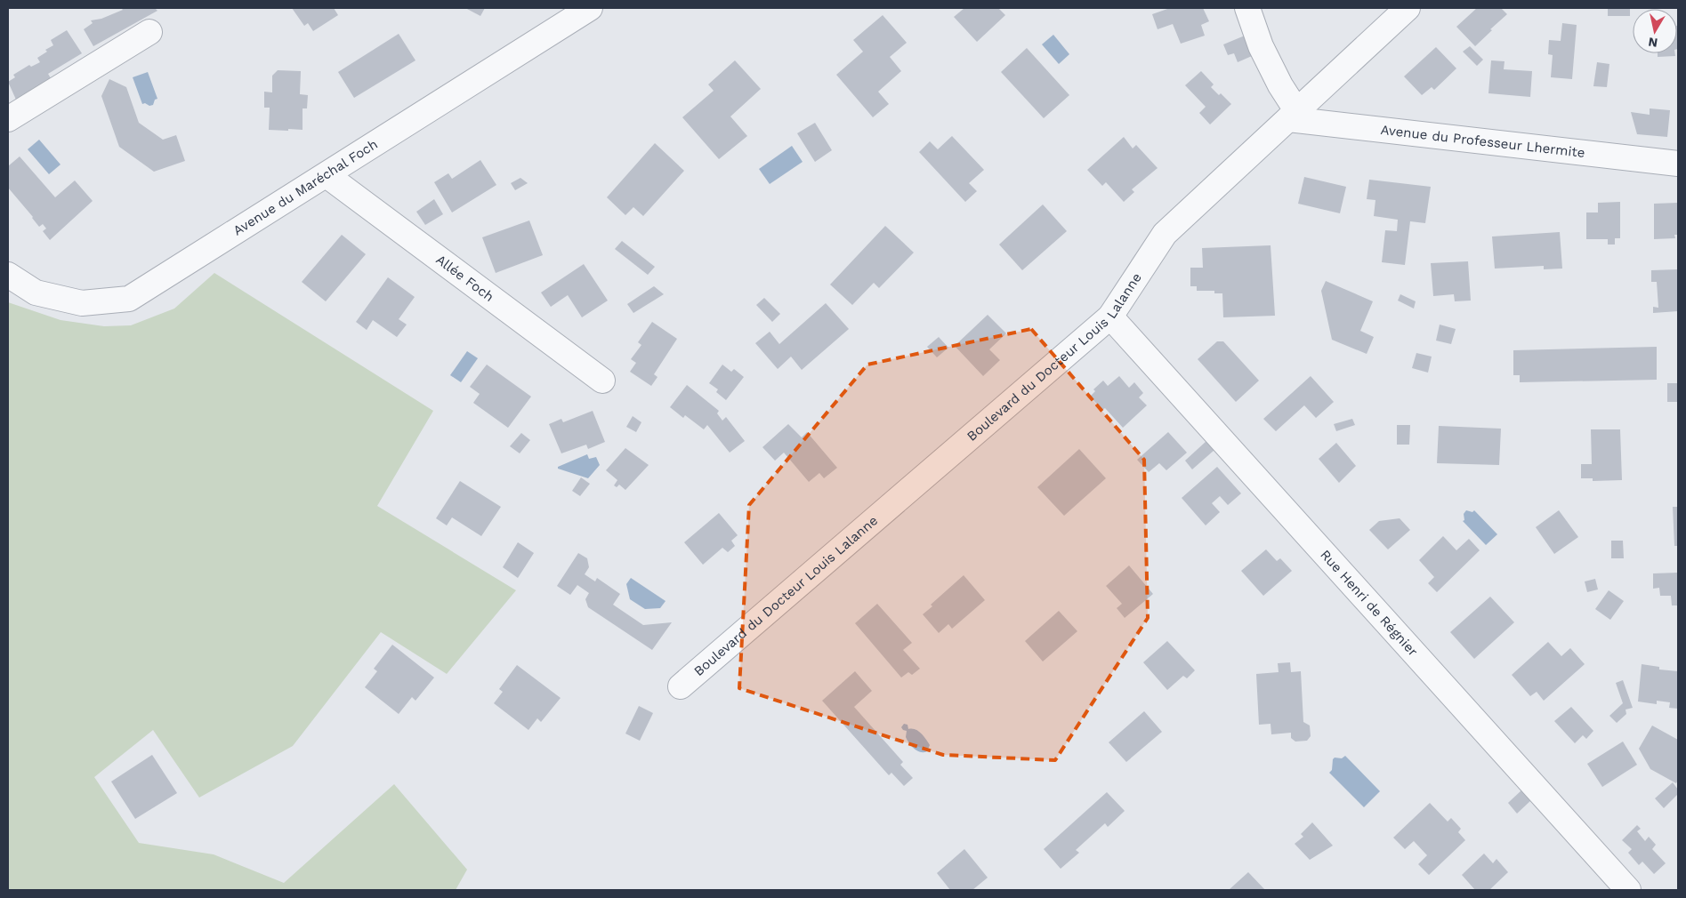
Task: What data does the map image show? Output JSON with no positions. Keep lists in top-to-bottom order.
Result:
{
  "streets": {
    "street": [
      "Avenue du Professeur Lhermite",
      "Avenue du Maréchal Foch",
      "Allée Foch",
      "Boulevard du Docteur Louis Lalanne",
      "Rue Henri de Régnier"
    ]
  },
  "crossings": [
    ["Avenue du Professeur Lhermite", "Boulevard du Docteur Louis Lalanne"],
    ["Avenue du Maréchal Foch", "Allée Foch"],
    ["Boulevard du Docteur Louis Lalanne", "Rue Henri de Régnier"]
  ],
  "north": "bottom"
}
